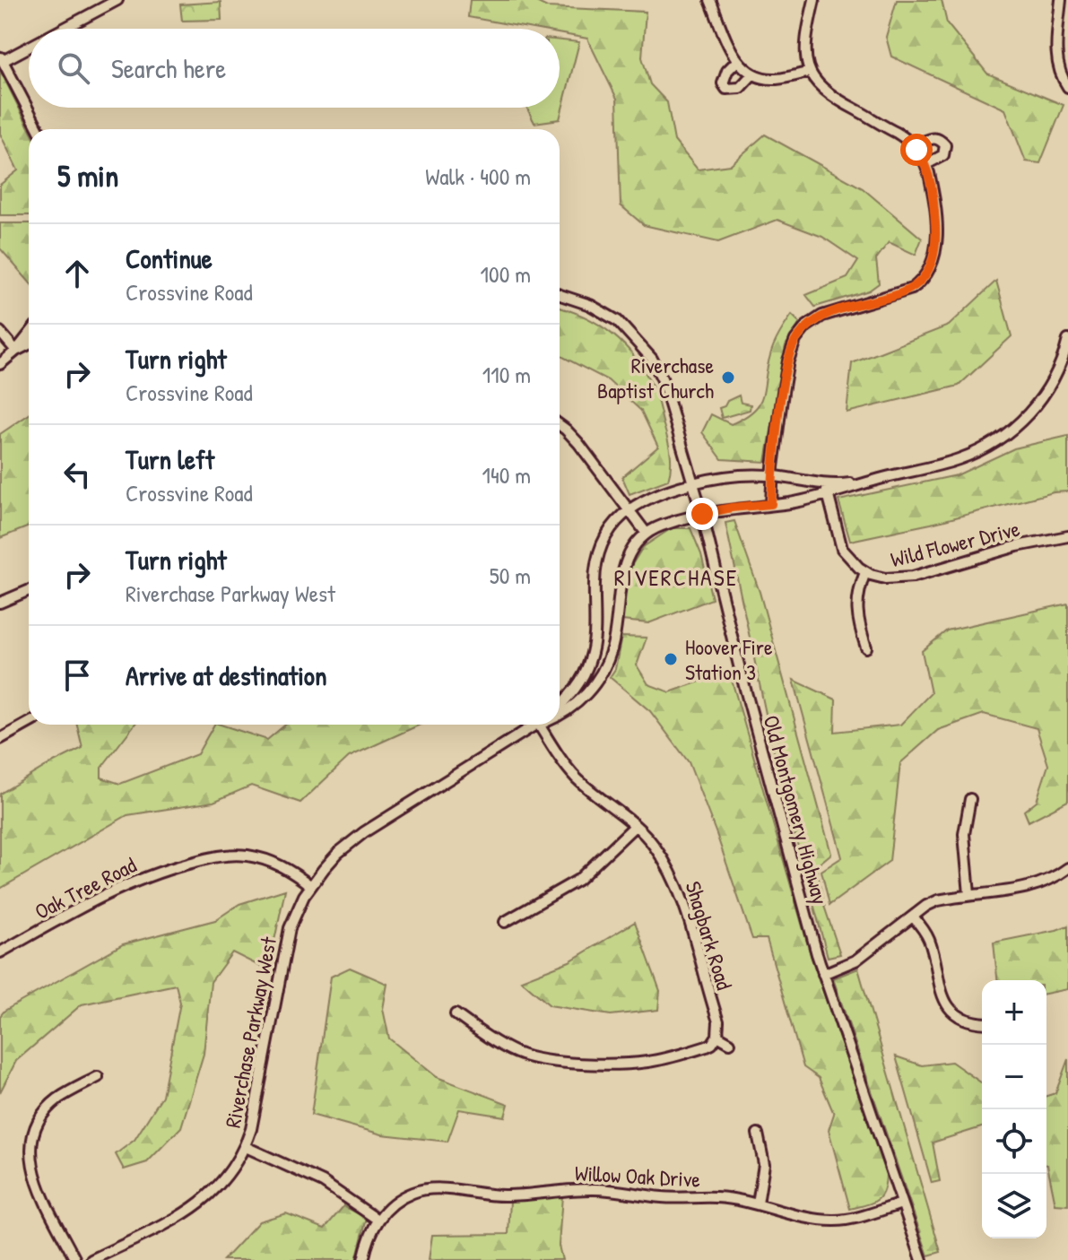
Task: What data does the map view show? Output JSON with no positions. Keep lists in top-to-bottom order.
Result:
{
  "streets": {
    "street": [
      "Wild Flower Drive",
      "Old Montgomery Highway",
      "Oak Tree Road",
      "Shagbark Road",
      "Riverchase Parkway West",
      "Willow Oak Drive"
    ]
  },
  "crossings": [
    ["Old Montgomery Highway", "Willow Oak Drive"],
    ["Oak Tree Road", "Riverchase Parkway West"]
  ],
  "districts": ["RIVERCHASE"],
  "places": ["Riverchase Baptist Church", "Hoover Fire Station 3"],
  "page": {
    "search": "Search here",
    "heading": ["5 min", "Walk · 400 m"],
    "list": [
      ["Continue", "Crossvine Road", "100 m"],
      ["Turn right", "Crossvine Road", "110 m"],
      ["Turn left", "Crossvine Road", "140 m"],
      ["Turn right", "Riverchase Parkway West", "50 m"],
      "Arrive at destination"
    ],
    "map_buttons": ["+", "−"]
  }
}
